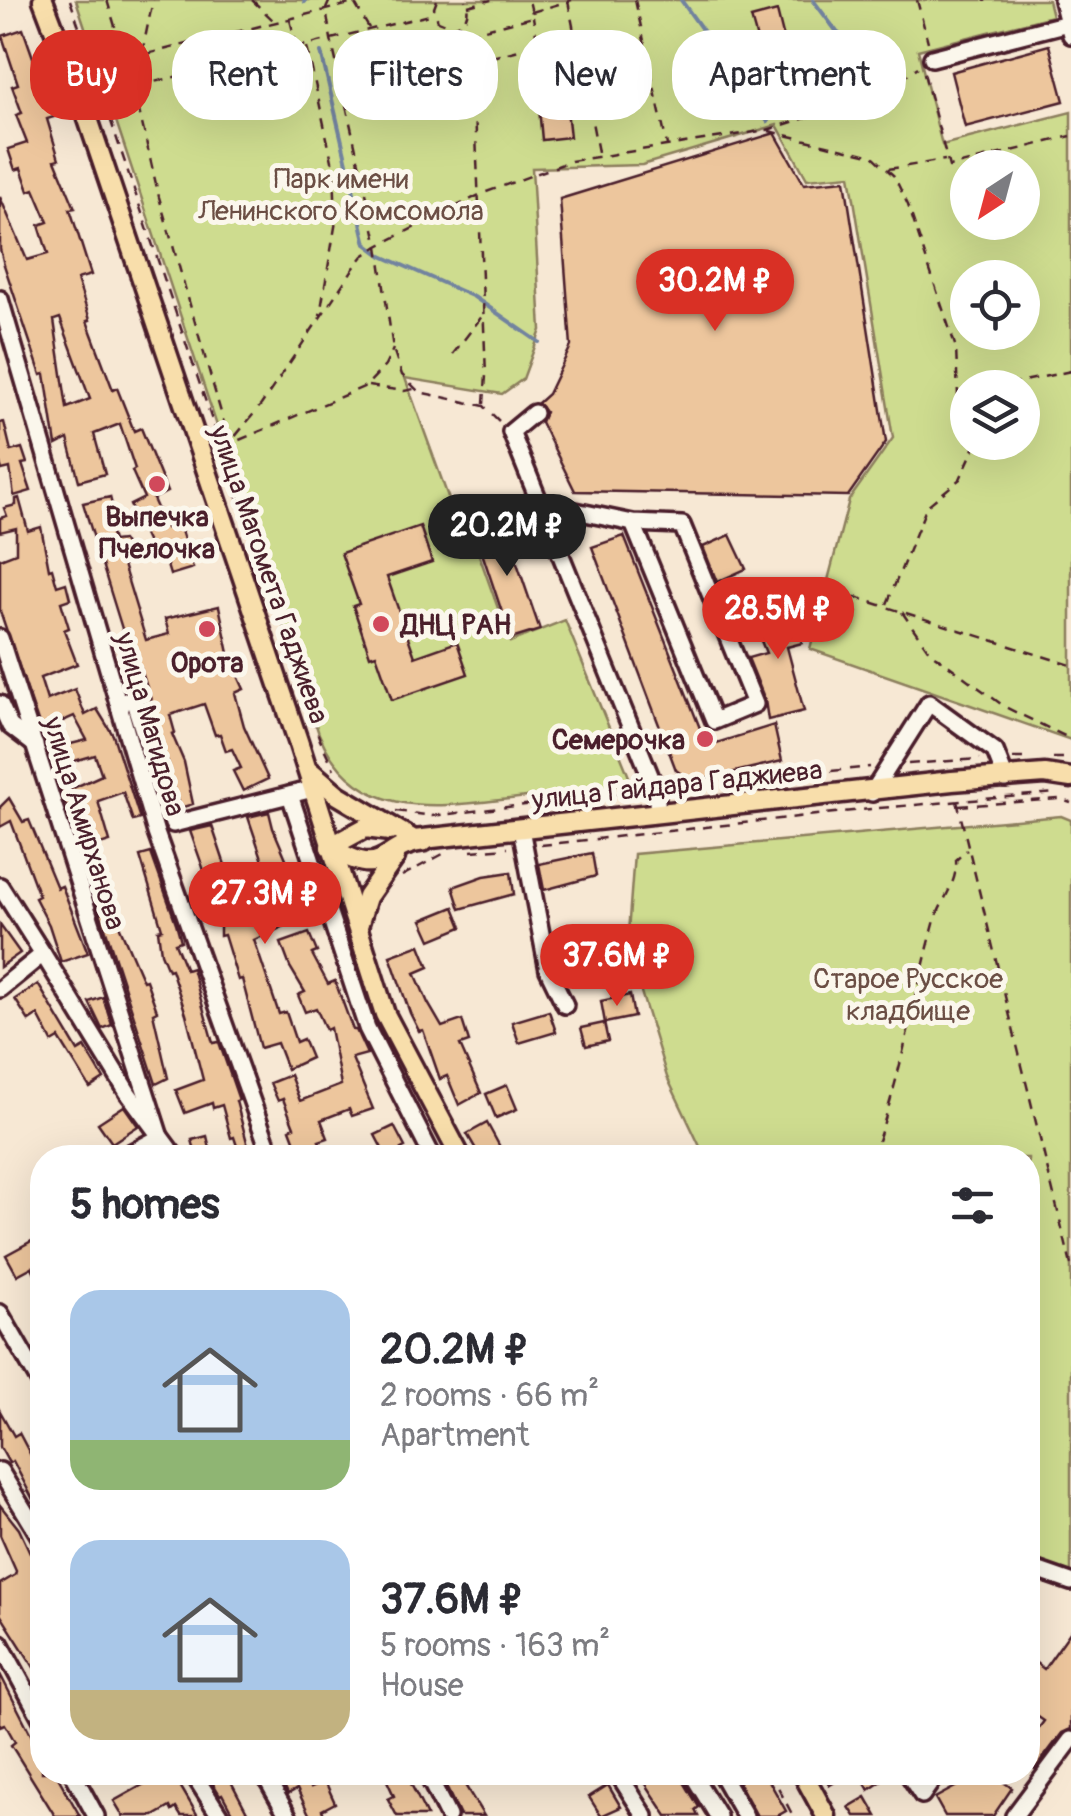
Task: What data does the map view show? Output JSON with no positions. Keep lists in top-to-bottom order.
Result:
{
  "streets": {
    "main road": ["улица Магомета Гаджиева", "улица Гайдара Гаджиева"],
    "street": ["улица Магидова", "улица Амирханова"]
  },
  "crossings": [
    ["улица Магомета Гаджиева", "улица Гайдара Гаджиева"]
  ],
  "parks": ["Парк имени Ленинского Комсомола", "Старое Русское кладбище"],
  "places": [
    "Выпечка Пчелочка",
    "ДНЦ РАН",
    "Орота",
    "Семерочка"
  ],
  "north": "bottom left",
  "page": {
    "chip": [
      "Buy",
      "Rent",
      "Filters",
      "New",
      "Apartment"
    ],
    "price": [
      "30.2M ₽",
      "20.2M ₽",
      "28.5M ₽",
      "27.3M ₽",
      "37.6M ₽"
    ],
    "heading": "5 homes",
    "list": [
      {
        "name": "20.2M ₽",
        "note": "2 rooms · 66 m² · Apartment"
      },
      {
        "name": "37.6M ₽",
        "note": "5 rooms · 163 m² · House"
      }
    ]
  }
}
